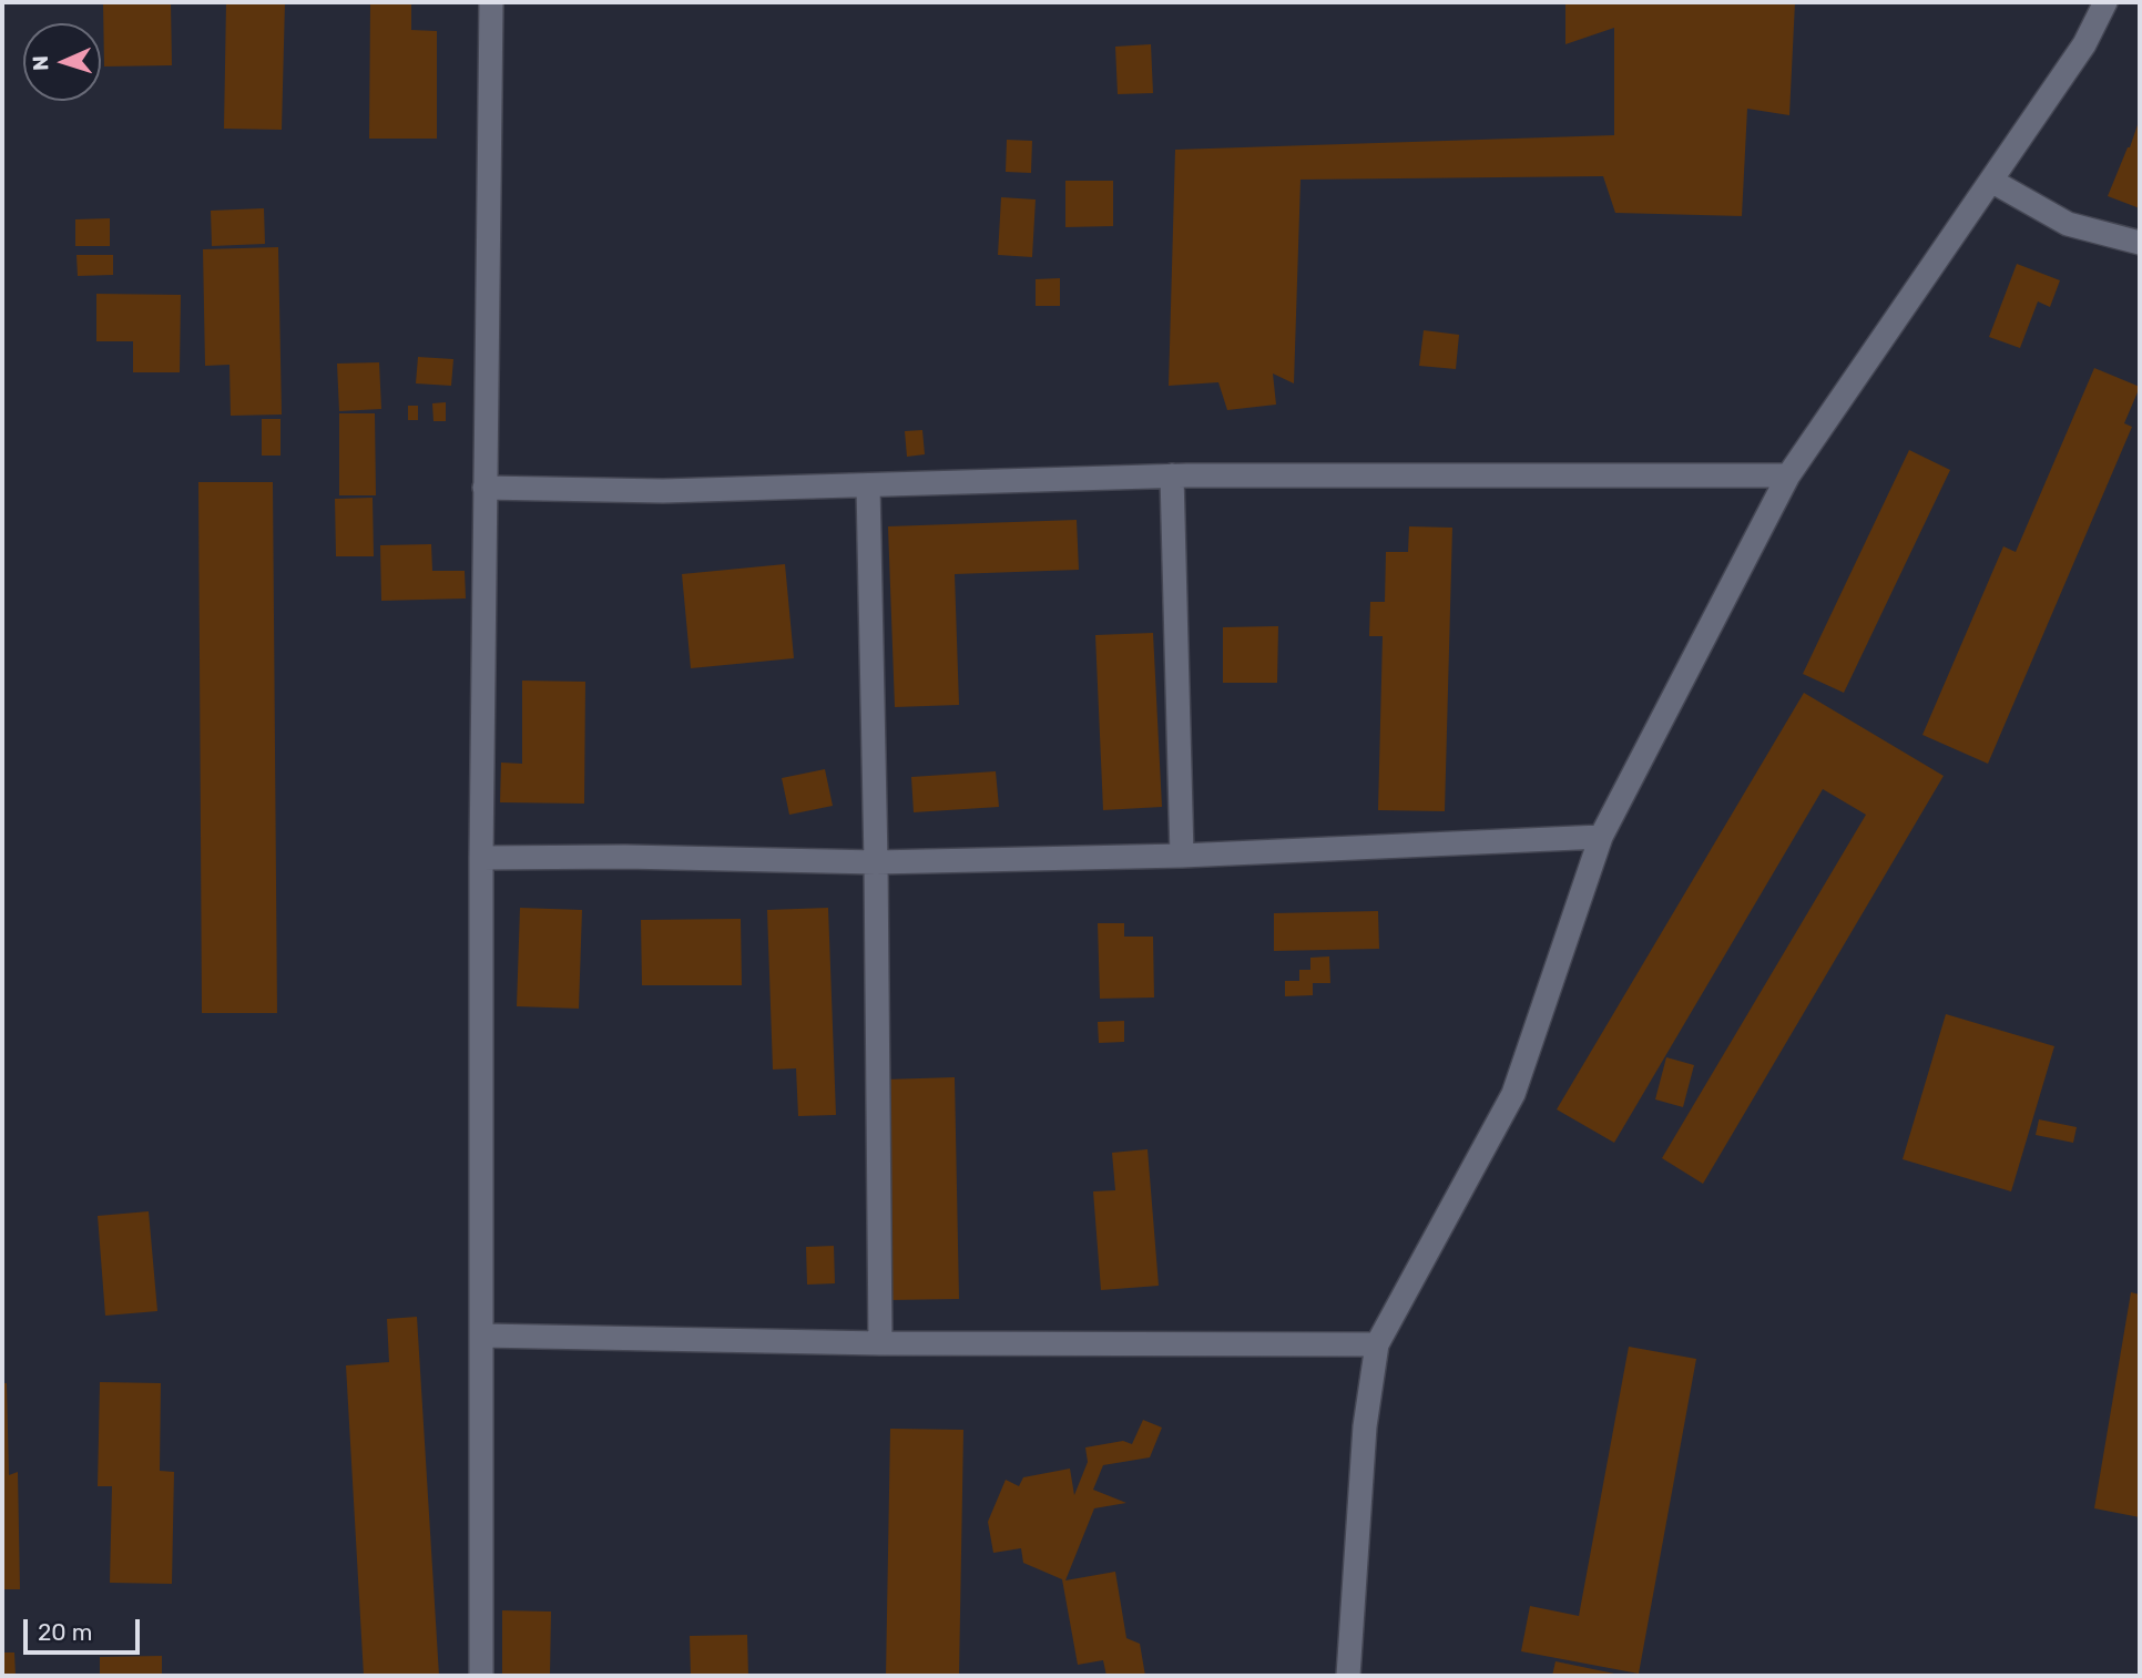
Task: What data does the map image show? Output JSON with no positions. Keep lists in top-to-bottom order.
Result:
{
  "scale_bar": "20 m",
  "north": "left"
}
